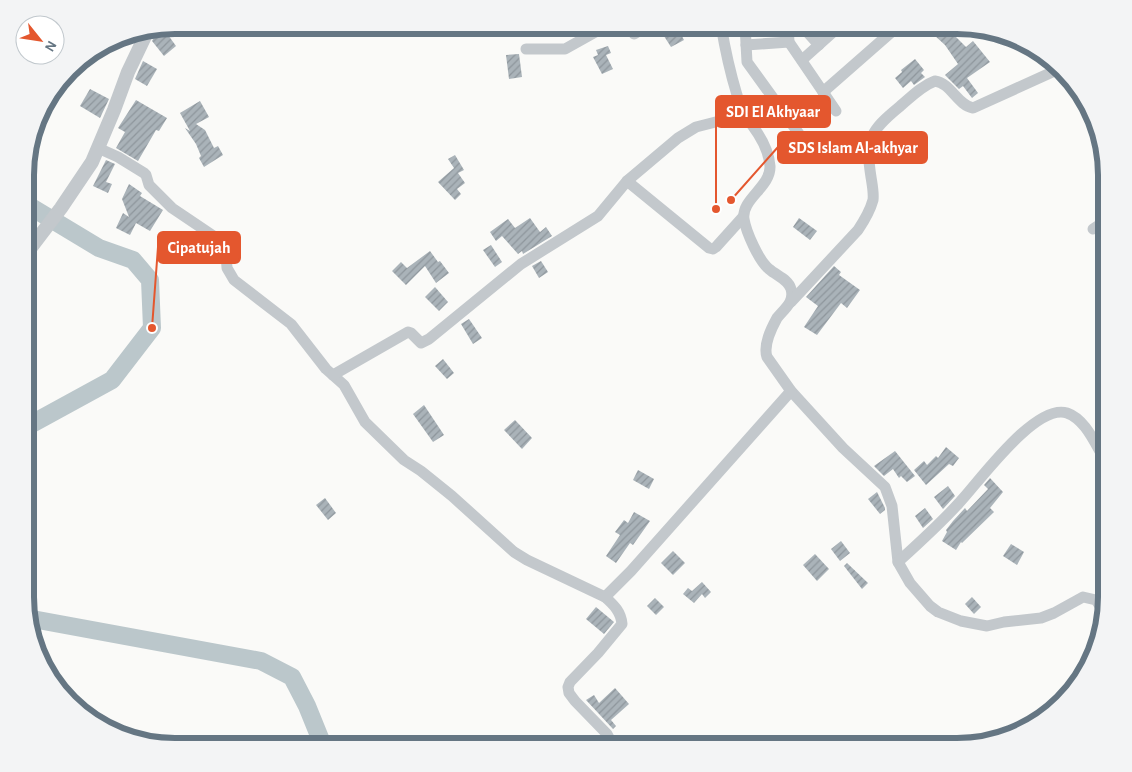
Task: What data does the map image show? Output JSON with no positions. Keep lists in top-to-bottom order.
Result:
{
  "places": ["SDS Islam Al-akhyar", "SDI El Akhyaar", "Cipatujah"],
  "north": "bottom right"
}
